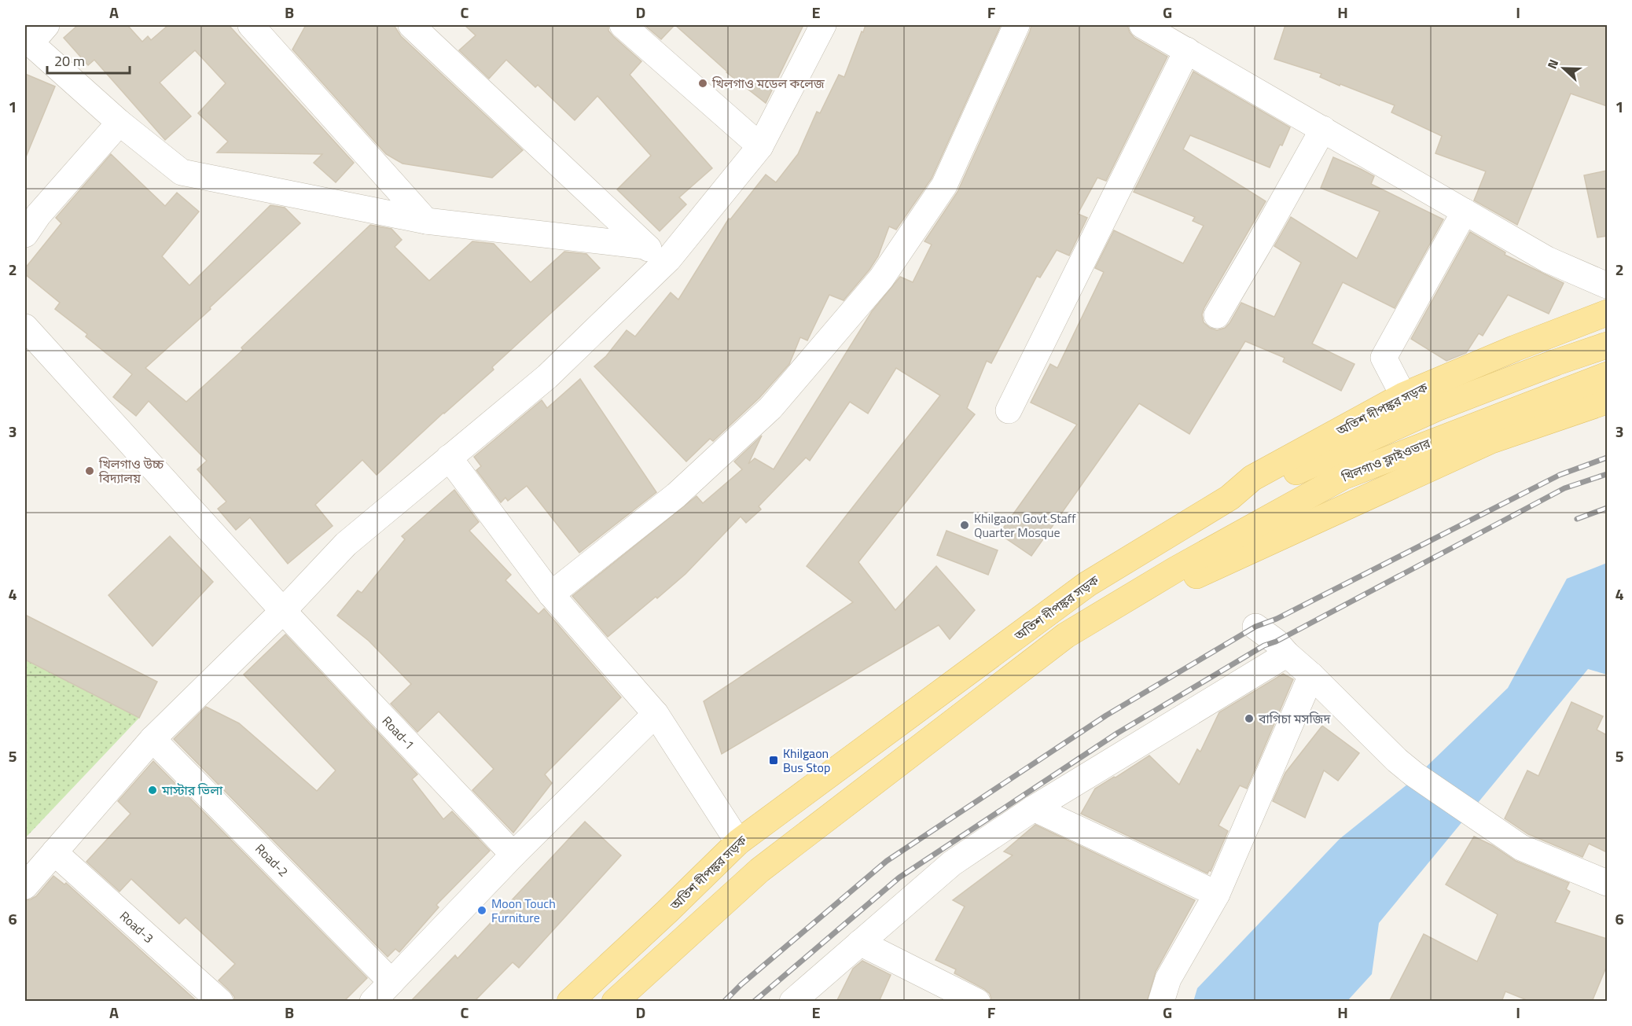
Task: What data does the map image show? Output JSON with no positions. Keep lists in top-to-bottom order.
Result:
{
  "streets": {
    "main road": ["অতিশ দীপঙ্কর সড়ক", "খিলগাও ফ্লাইওভার"],
    "street": ["Road-1", "Road-2", "Road-3"]
  },
  "crossings": [
    ["অতিশ দীপঙ্কর সড়ক", "খিলগাও ফ্লাইওভার"]
  ],
  "places": {
    "other": [
      "খিলগাও মডেল কলেজ",
      "খিলগাও উচ্চ বিদ্যালয়",
      "Khilgaon Govt Staff Quarter Mosque",
      "বাগিচা মসজিদ",
      "মাস্টার ভিলা",
      "Moon Touch Furniture"
    ],
    "transit": ["Khilgaon Bus Stop"]
  },
  "scale_bar": "20 m",
  "north": "left",
  "grid": {
    "columns": [
      "A",
      "B",
      "C",
      "D",
      "E",
      "F",
      "G",
      "H",
      "I"
    ],
    "rows": [
      "1",
      "2",
      "3",
      "4",
      "5",
      "6"
    ]
  }
}
